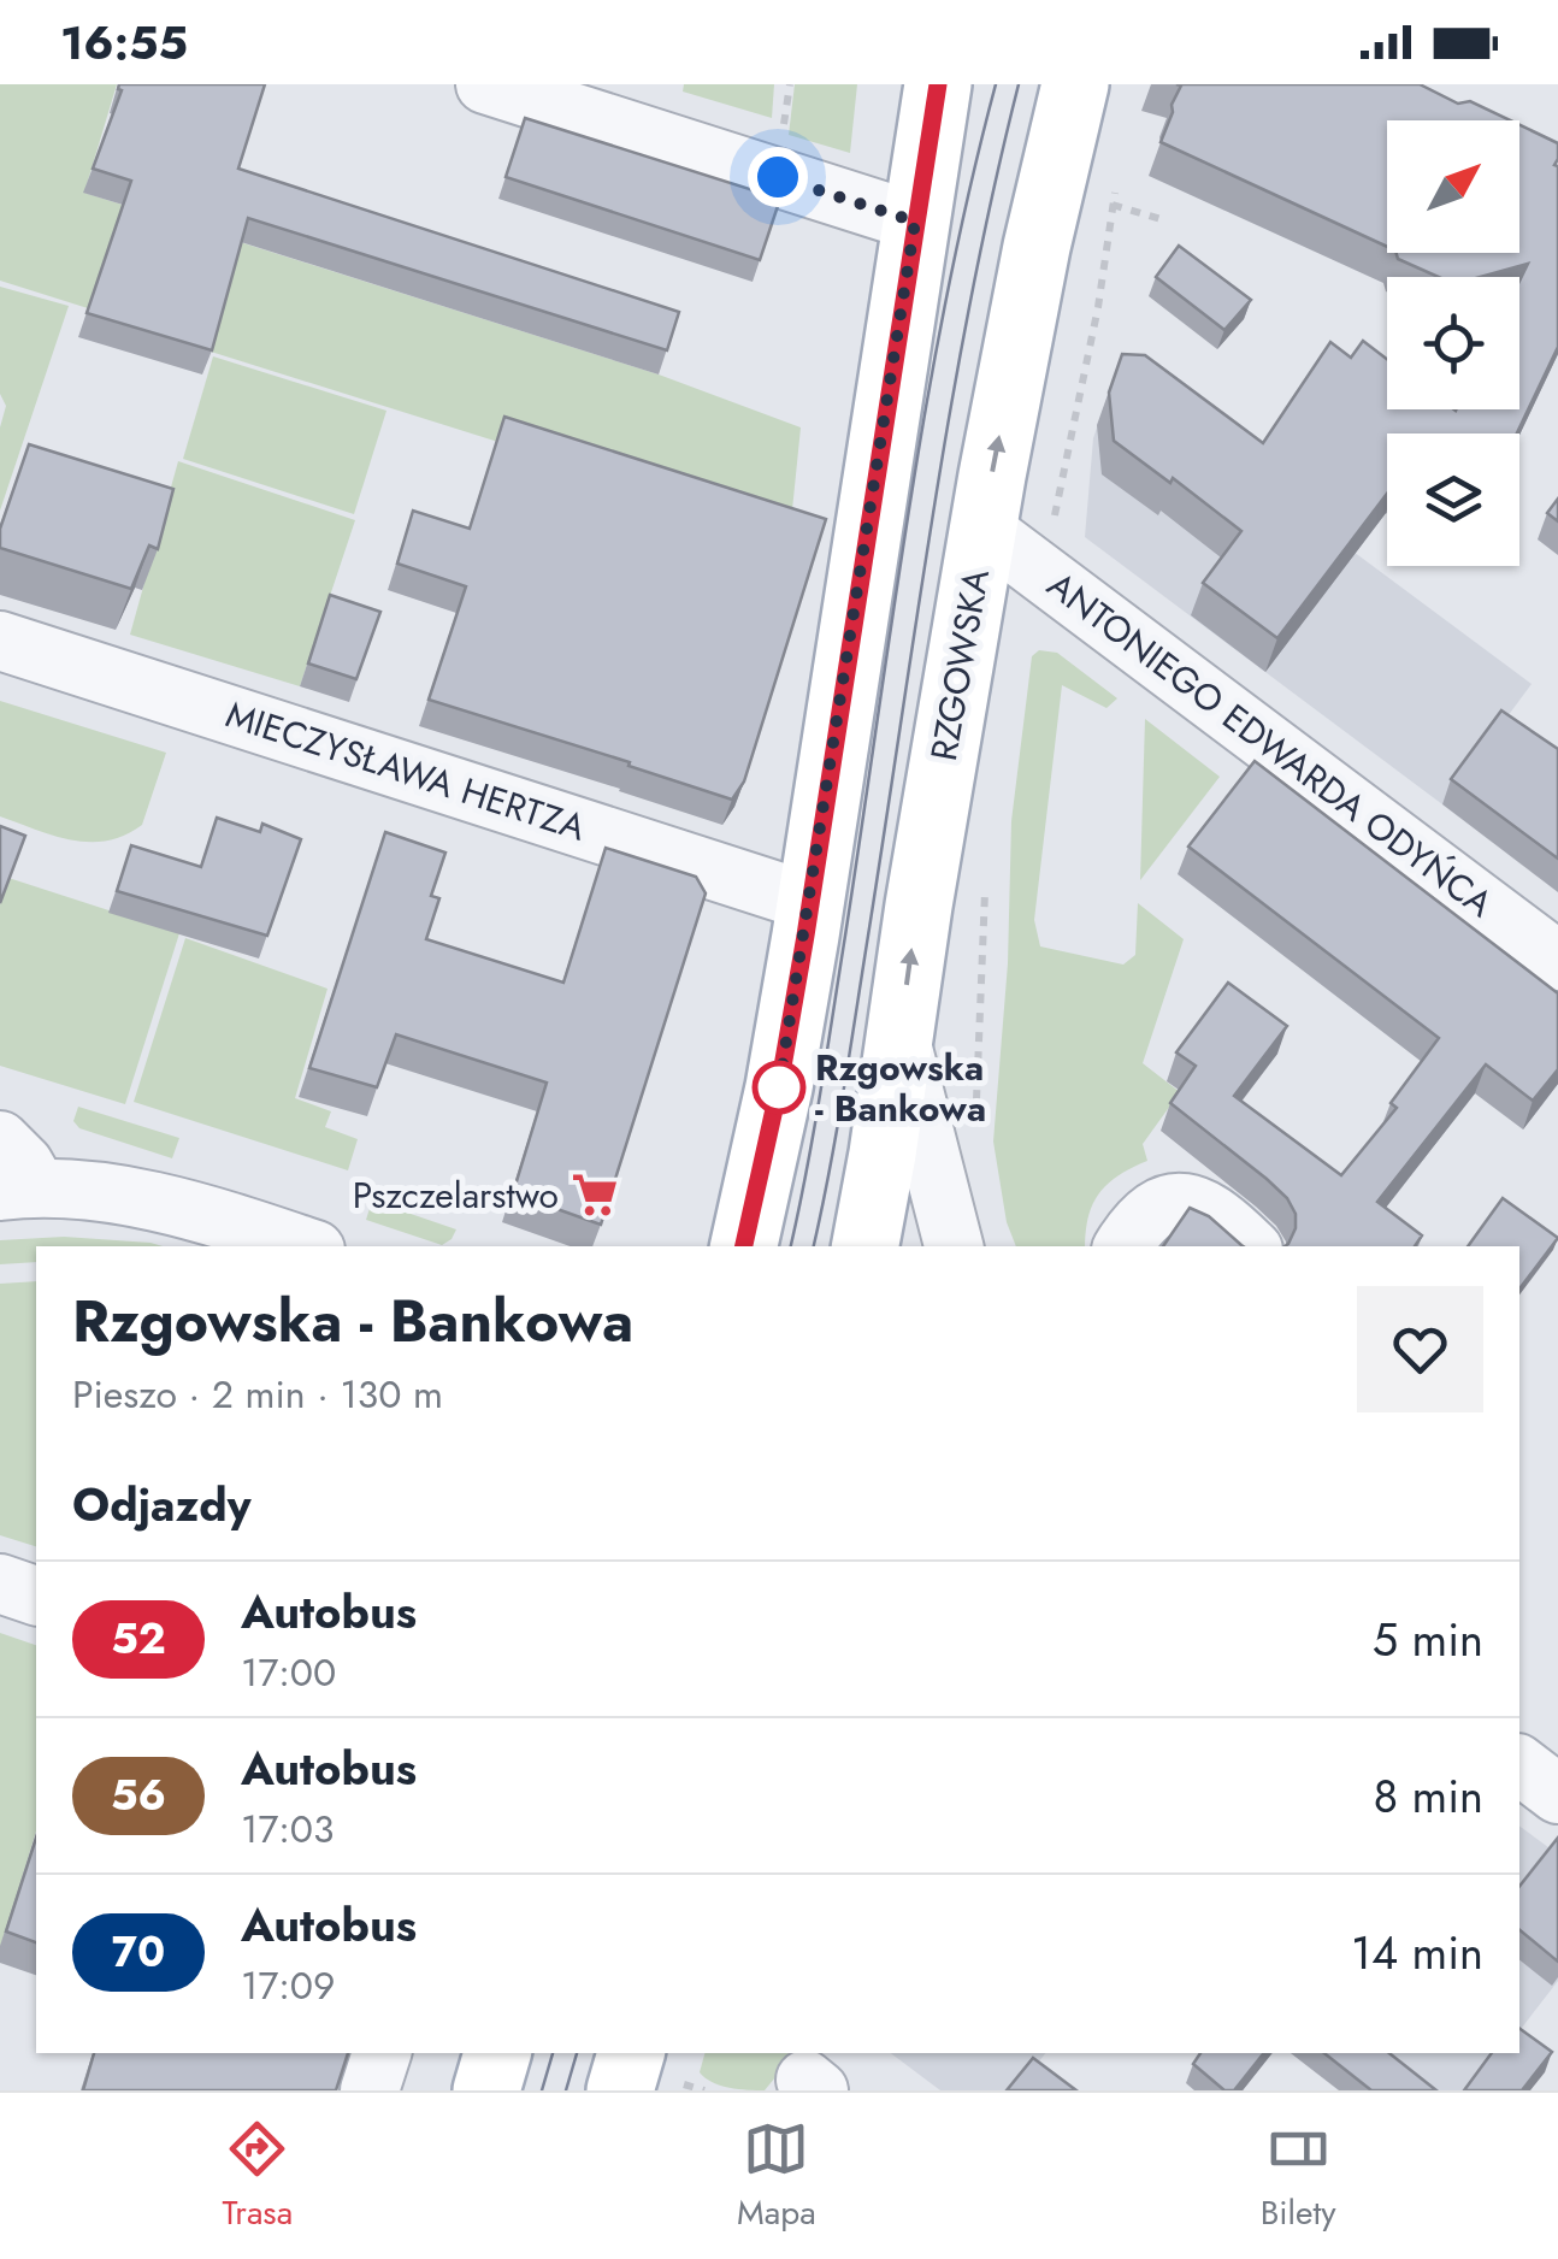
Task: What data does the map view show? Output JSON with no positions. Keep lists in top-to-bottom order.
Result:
{
  "streets": {
    "main road": ["RZGOWSKA"],
    "street": ["ANTONIEGO EDWARDA ODYŃCA", "MIECZYSŁAWA HERTZA"]
  },
  "crossings": [
    ["RZGOWSKA", "ANTONIEGO EDWARDA ODYŃCA"]
  ],
  "places": {
    "other": ["Rzgowska - Bankowa"],
    "supermarket": ["Pszczelarstwo"]
  },
  "lines": ["bus line 52"],
  "north": "top right",
  "page": {
    "status": "16:55",
    "heading": [
      ["Rzgowska - Bankowa", "Pieszo · 2 min · 130 m"],
      "Odjazdy"
    ],
    "list": [
      {
        "mark": "52",
        "name": "Autobus",
        "note": "17:00",
        "value": "5 min"
      },
      {
        "mark": "56",
        "name": "Autobus",
        "note": "17:03",
        "value": "8 min"
      },
      {
        "mark": "70",
        "name": "Autobus",
        "note": "17:09",
        "value": "14 min"
      }
    ],
    "tabs": ["Trasa", "Mapa", "Bilety"]
  }
}
